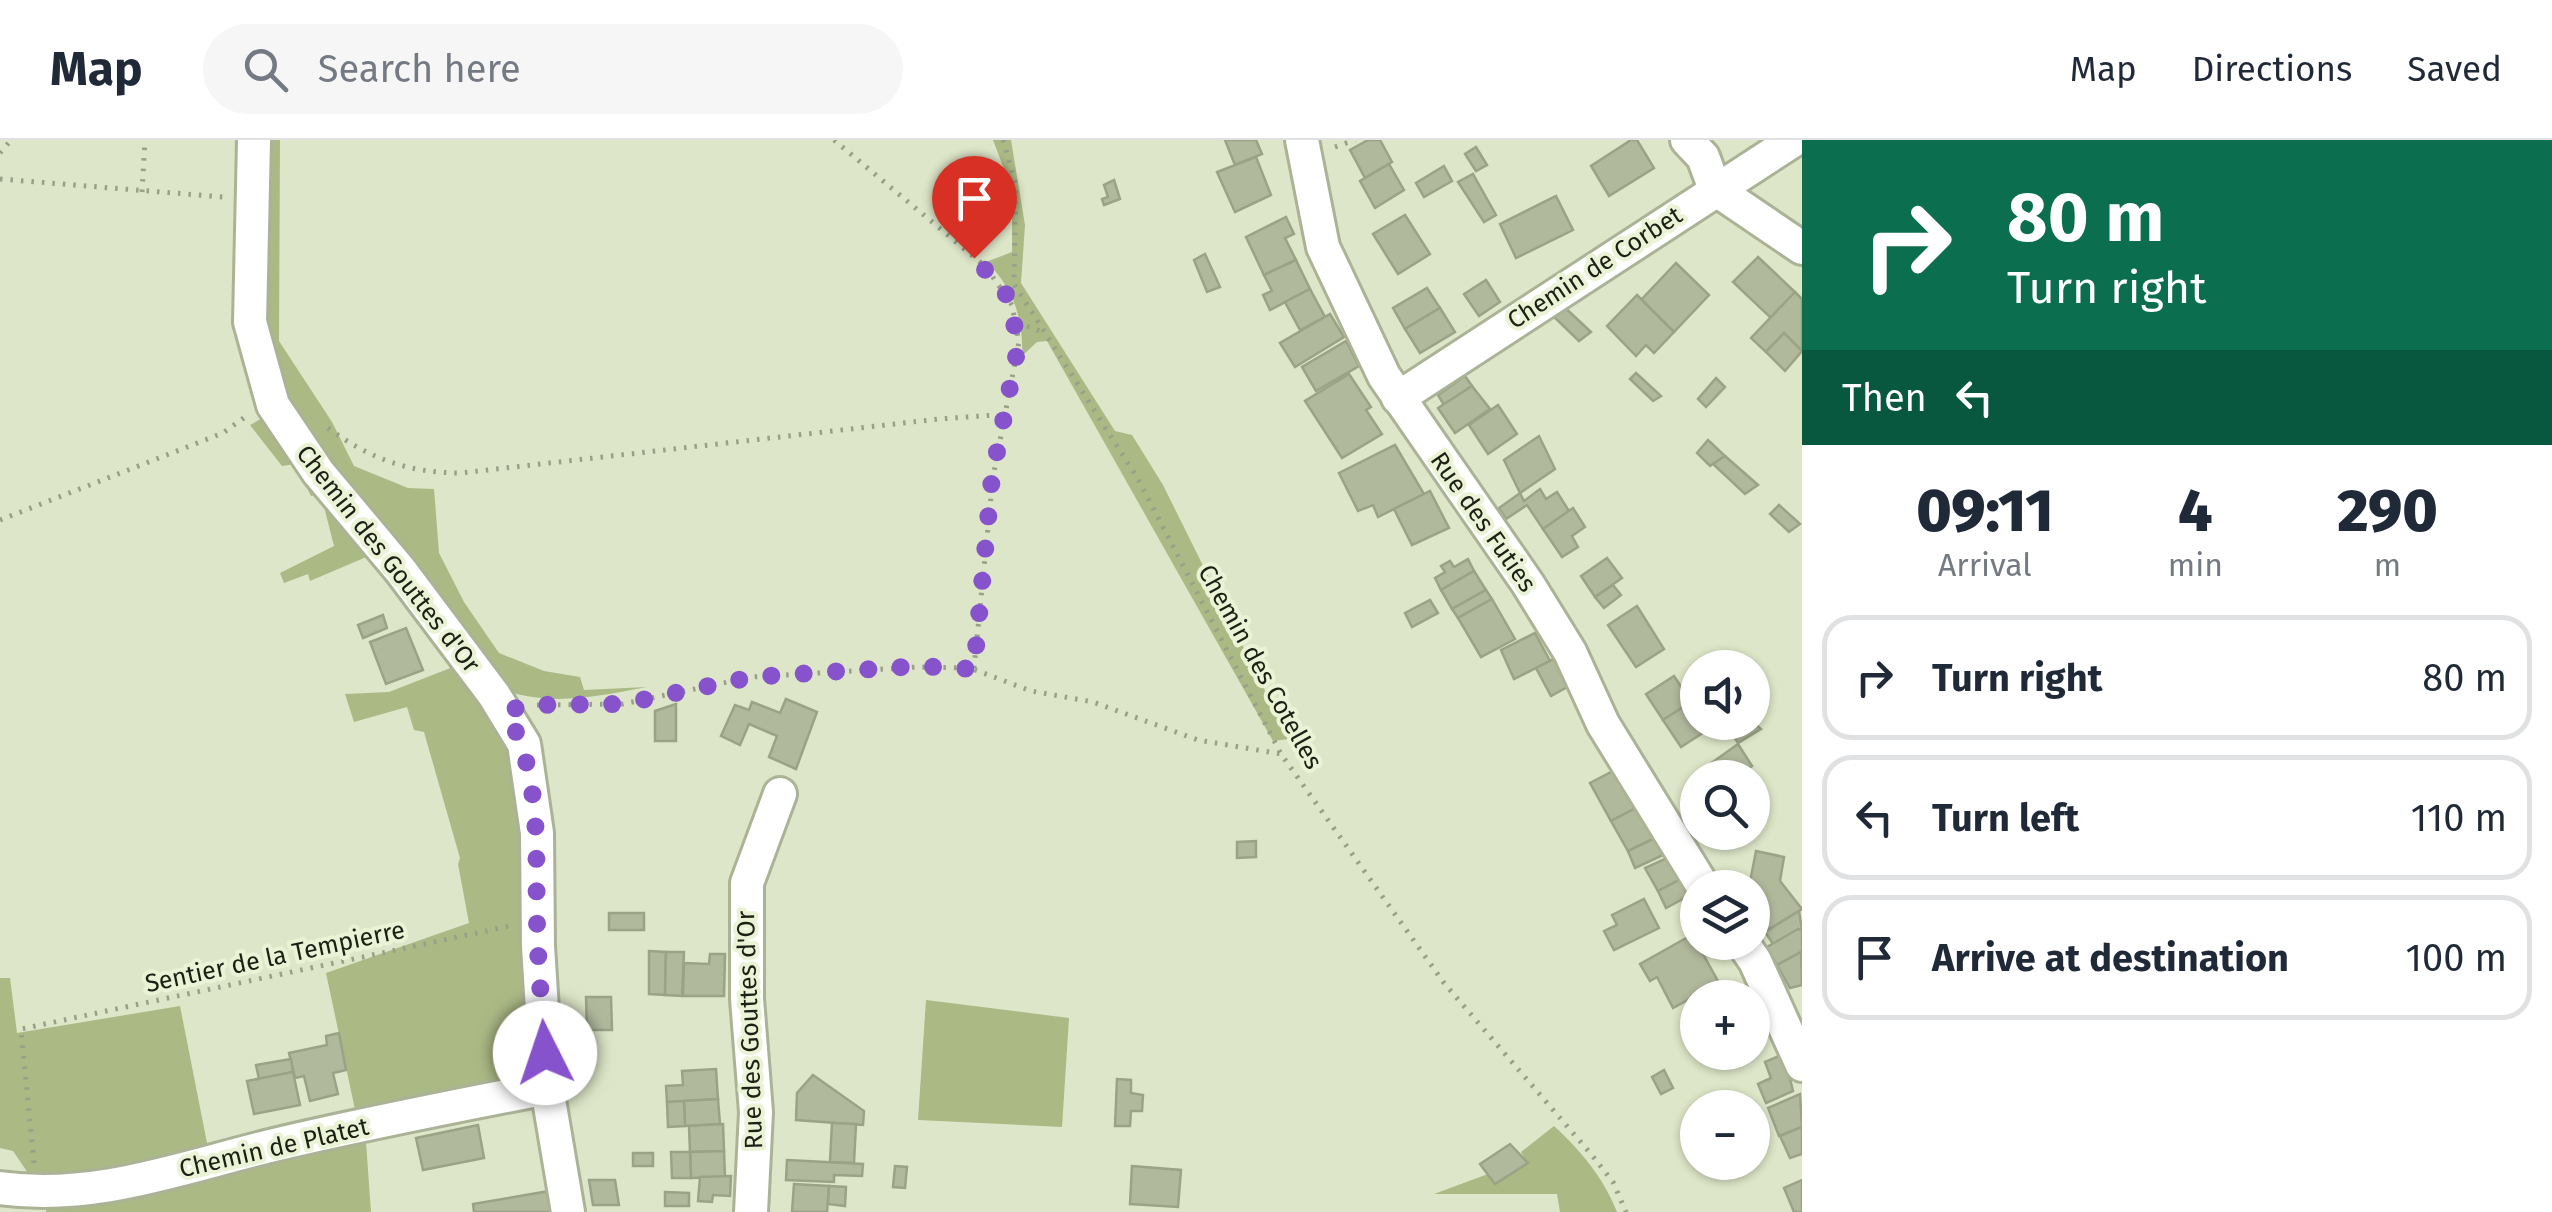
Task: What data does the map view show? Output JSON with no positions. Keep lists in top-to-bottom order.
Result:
{
  "streets": {
    "street": [
      "Chemin de Corbet",
      "Rue des Futies",
      "Chemin des Gouttes d'Or",
      "Rue des Gouttes d'Or",
      "Chemin de Platet"
    ],
    "path": ["Chemin des Cotelles", "Sentier de la Tempierre"]
  },
  "crossings": [
    ["Chemin de Corbet", "Rue des Futies"],
    ["Chemin des Gouttes d'Or", "Sentier de la Tempierre"],
    ["Chemin des Gouttes d'Or", "Chemin de Platet"],
    ["Sentier de la Tempierre", "Chemin de Platet"]
  ],
  "page": {
    "header": "Map",
    "search": "Search here",
    "nav": ["Map", "Directions", "Saved"],
    "turn": ["80 m", "Turn right"],
    "then": "Then",
    "eta": [
      "09:11",
      "Arrival",
      "4",
      "min",
      "290",
      "m"
    ],
    "list": [
      {
        "name": "Turn right",
        "value": "80 m"
      },
      {
        "name": "Turn left",
        "value": "110 m"
      },
      {
        "name": "Arrive at destination",
        "value": "100 m"
      }
    ],
    "map_buttons": ["+", "−"]
  }
}
